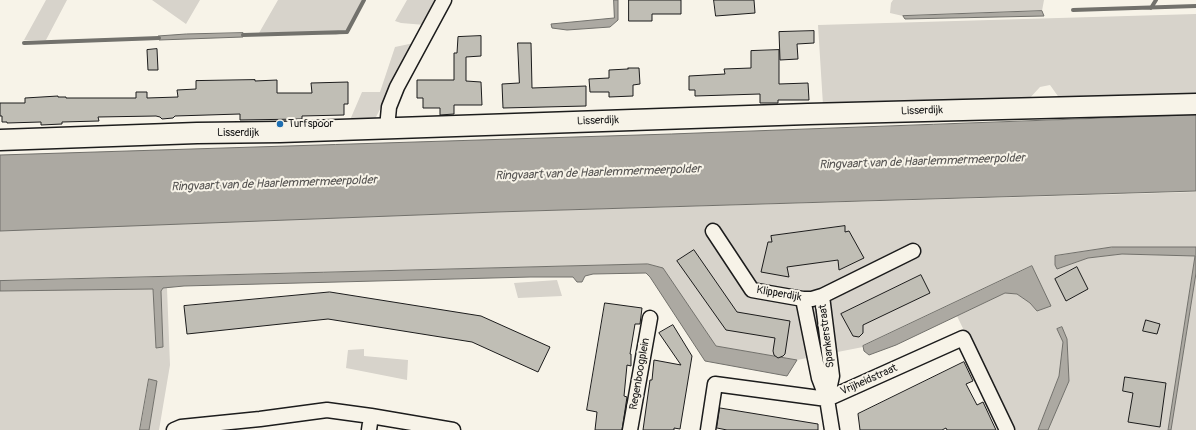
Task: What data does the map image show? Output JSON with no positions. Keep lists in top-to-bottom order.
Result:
{
  "streets": {
    "street": [
      "Lisserdijk",
      "Klipperdijk",
      "Spankerstraat",
      "Regenboogplein",
      "Vrijheidstraat"
    ]
  },
  "crossings": [
    ["Klipperdijk", "Spankerstraat"],
    ["Spankerstraat", "Vrijheidstraat"]
  ],
  "water": ["Ringvaart van de Haarlemmermeerpolder"],
  "places": ["Turfspoor"]
}
